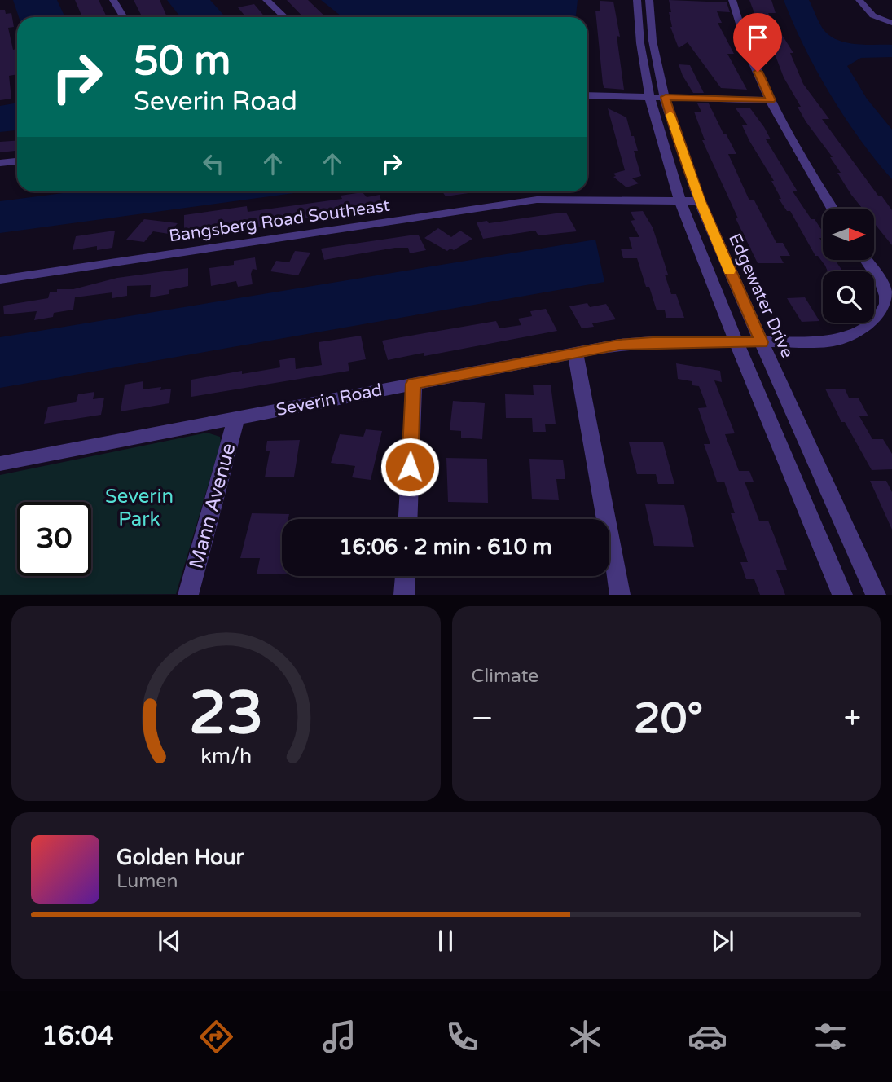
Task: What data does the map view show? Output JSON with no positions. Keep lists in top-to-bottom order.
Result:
{
  "streets": {
    "street": [
      "Bangsberg Road Southeast",
      "Edgewater Drive",
      "Severin Road",
      "Mann Avenue"
    ]
  },
  "crossings": [
    ["Bangsberg Road Southeast", "Edgewater Drive"],
    ["Edgewater Drive", "Severin Road"],
    ["Severin Road", "Mann Avenue"]
  ],
  "parks": ["Severin Park"],
  "north": "right",
  "page": {
    "turn": ["50 m", "Severin Road"],
    "limit": "30",
    "trip": "16:06 · 2 min · 610 m",
    "tile": "Climate",
    "heat": ["−", "20°", "+"],
    "song": ["Golden Hour", "Lumen"],
    "tabs": "16:04",
    "gauge": ["23", "km/h"]
  }
}
